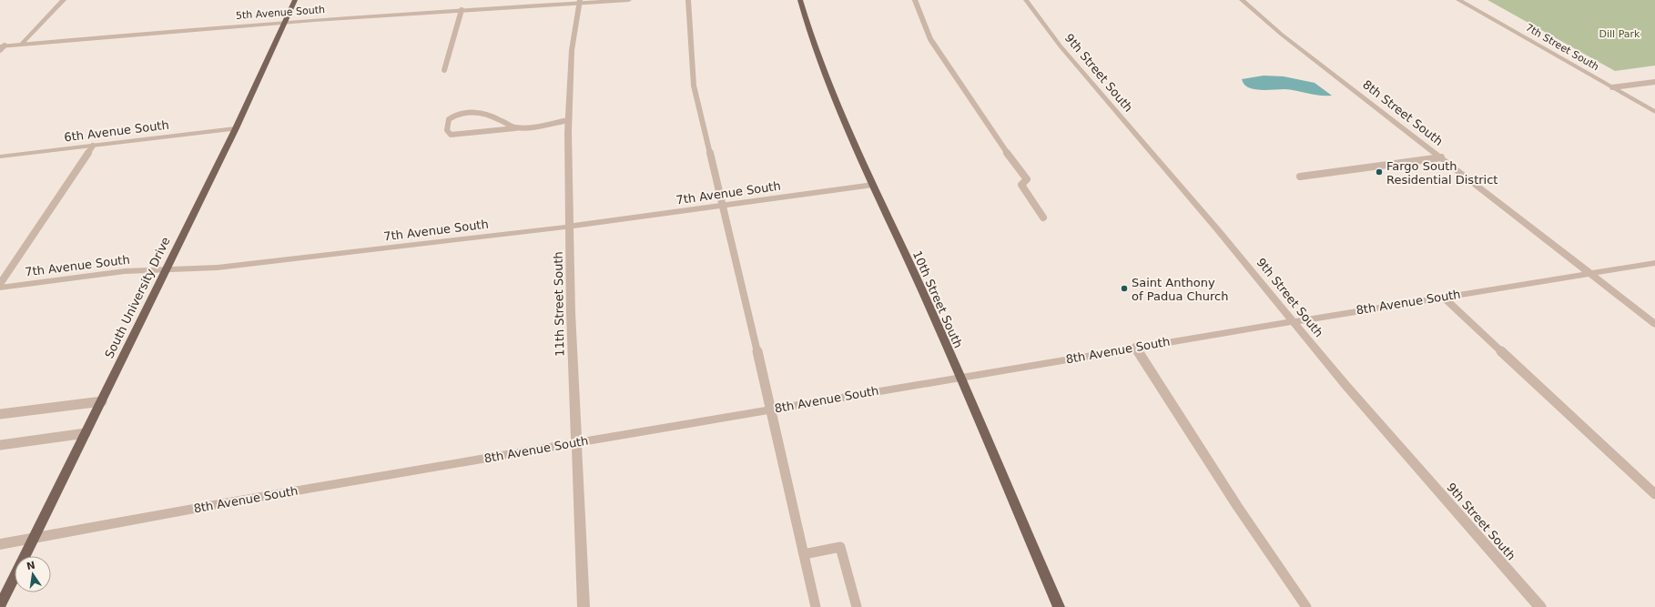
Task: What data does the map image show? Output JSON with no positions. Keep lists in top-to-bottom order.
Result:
{
  "streets": {
    "main road": ["South University Drive", "10th Street South"],
    "street": [
      "5th Avenue South",
      "7th Street South",
      "9th Street South",
      "8th Street South",
      "6th Avenue South",
      "7th Avenue South",
      "8th Avenue South",
      "11th Street South"
    ]
  },
  "crossings": [
    ["5th Avenue South", "South University Drive"],
    ["5th Avenue South", "11th Street South"],
    ["9th Street South", "8th Avenue South"],
    ["8th Street South", "8th Avenue South"],
    ["6th Avenue South", "South University Drive"],
    ["7th Avenue South", "South University Drive"],
    ["7th Avenue South", "10th Street South"],
    ["7th Avenue South", "11th Street South"],
    ["South University Drive", "8th Avenue South"],
    ["10th Street South", "8th Avenue South"],
    ["8th Avenue South", "11th Street South"]
  ],
  "parks": ["Dill Park"],
  "places": ["Fargo South Residential District", "Saint Anthony of Padua Church"],
  "north": "top"
}
